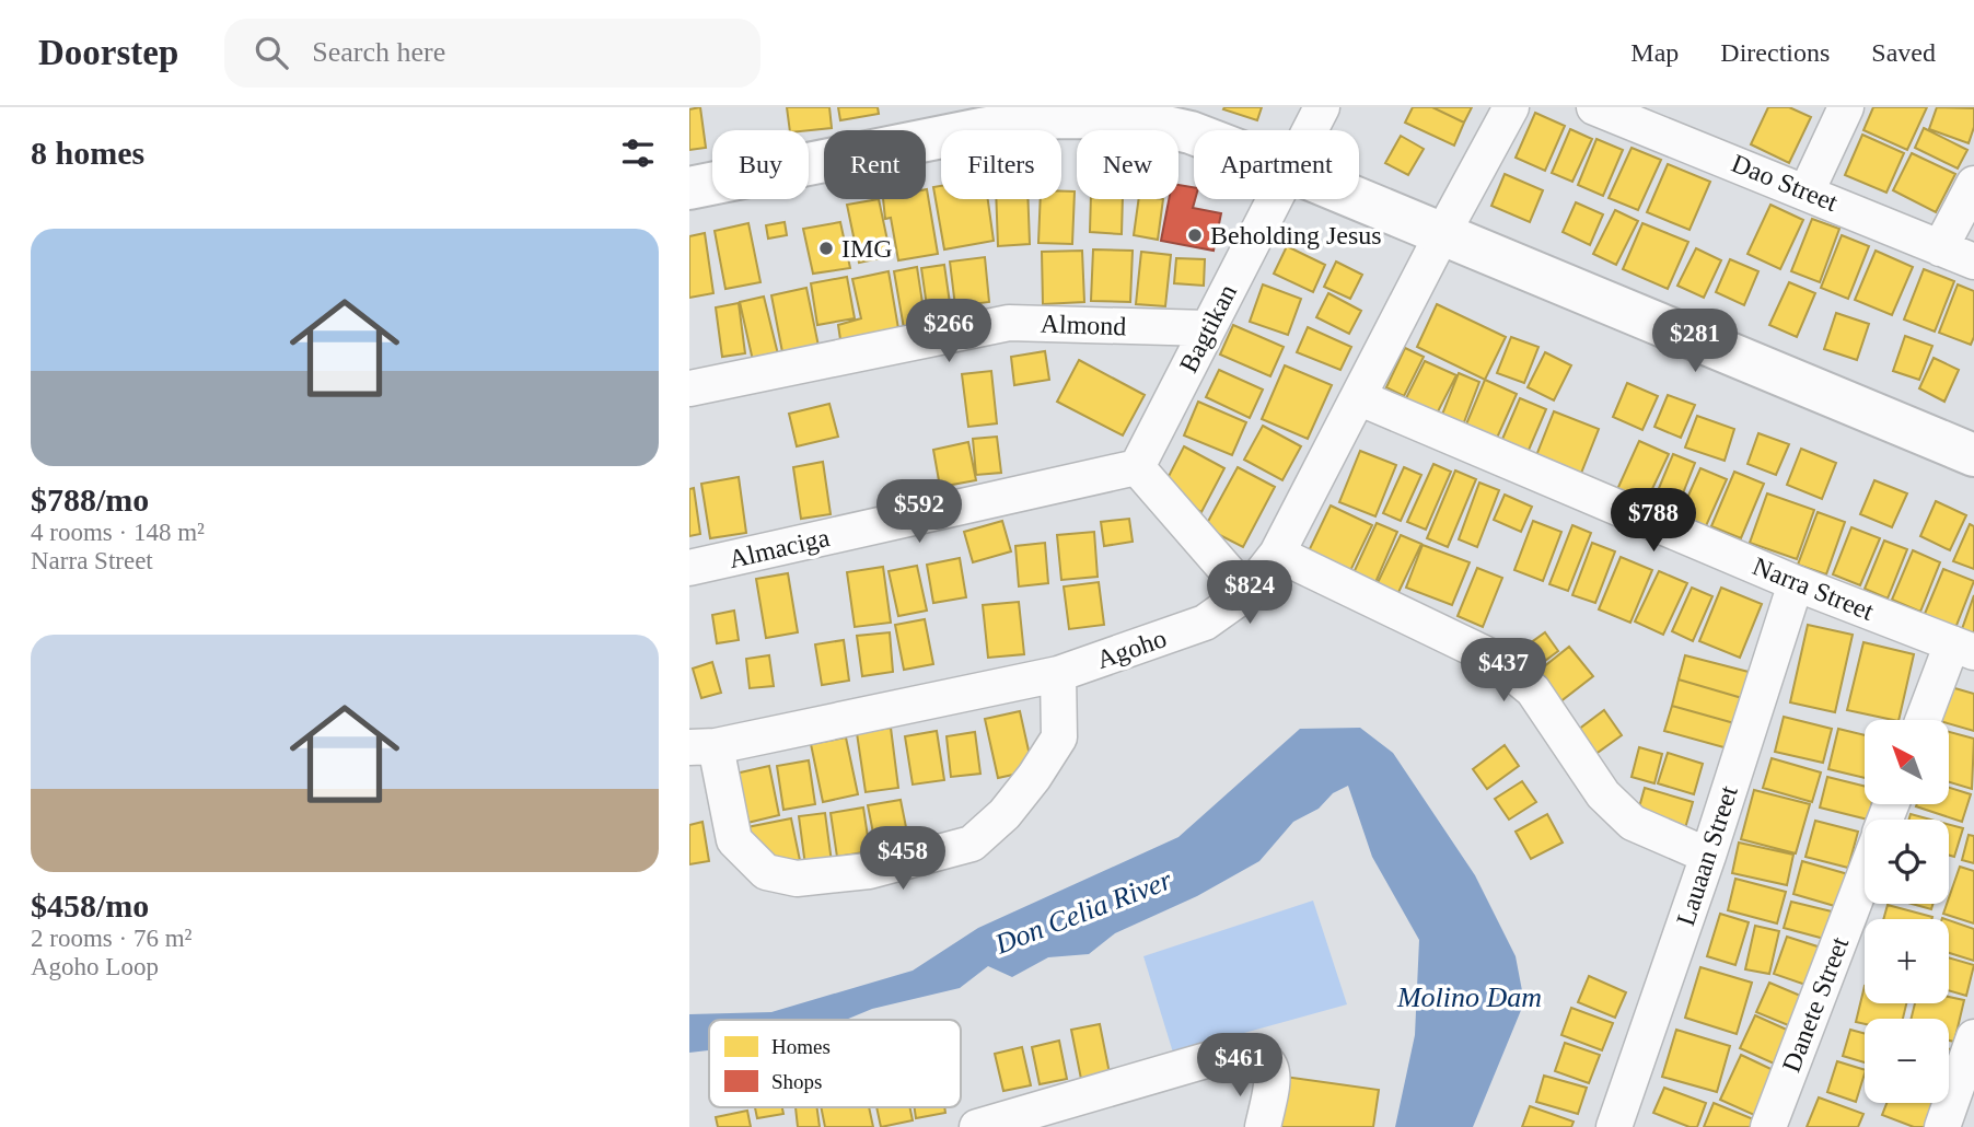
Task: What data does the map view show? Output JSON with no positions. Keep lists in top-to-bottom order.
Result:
{
  "streets": {
    "street": [
      "Dao Street",
      "Almond",
      "Bagtikan",
      "Almaciga",
      "Narra Street",
      "Agoho",
      "Lauaan Street",
      "Danete Street"
    ]
  },
  "crossings": [
    ["Almond", "Bagtikan"],
    ["Bagtikan", "Almaciga"],
    ["Narra Street", "Agoho"],
    ["Narra Street", "Lauaan Street"]
  ],
  "water": ["Don Celia River", "Molino Dam"],
  "places": ["Beholding Jesus", "IMG"],
  "legend": ["Homes", "Shops"],
  "north": "top left",
  "page": {
    "header": "Doorstep",
    "search": "Search here",
    "nav": ["Map", "Directions", "Saved"],
    "heading": "8 homes",
    "chip": [
      "Buy",
      "Rent",
      "Filters",
      "New",
      "Apartment"
    ],
    "list": [
      {
        "name": "$788/mo",
        "note": "4 rooms · 148 m² · Narra Street"
      },
      {
        "name": "$458/mo",
        "note": "2 rooms · 76 m² · Agoho Loop"
      }
    ],
    "price": [
      "$266",
      "$281",
      "$592",
      "$788",
      "$824",
      "$437",
      "$458",
      "$461"
    ],
    "map_buttons": ["+", "−"]
  }
}
